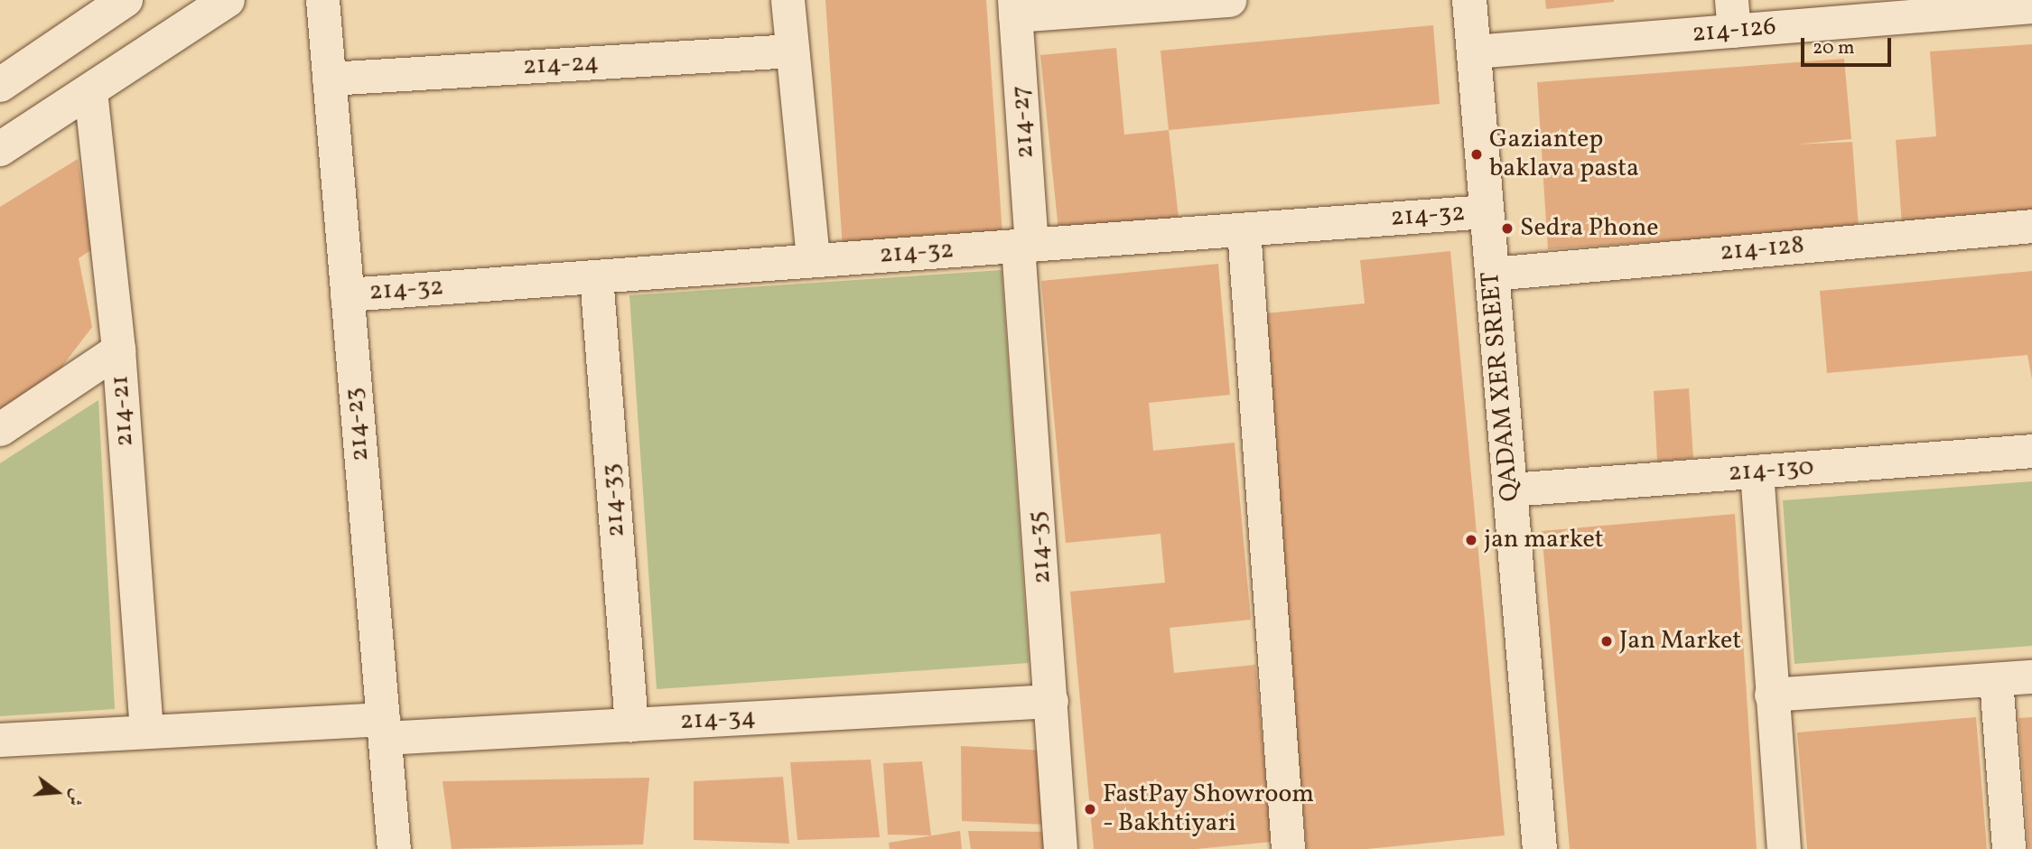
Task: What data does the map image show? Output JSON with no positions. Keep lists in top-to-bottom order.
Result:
{
  "streets": {
    "street": [
      "214-126",
      "214-24",
      "214-27",
      "214-32",
      "214-128",
      "QADAM XER SREET",
      "214-21",
      "214-23",
      "214-130",
      "214-33",
      "214-35",
      "214-34"
    ]
  },
  "crossings": [
    ["214-126", "QADAM XER SREET"],
    ["214-24", "214-23"],
    ["214-27", "214-32"],
    ["214-27", "214-35"],
    ["214-32", "QADAM XER SREET"],
    ["214-32", "214-23"],
    ["214-32", "214-33"],
    ["214-32", "214-35"],
    ["214-128", "QADAM XER SREET"],
    ["QADAM XER SREET", "214-130"],
    ["214-21", "214-34"],
    ["214-23", "214-34"],
    ["214-33", "214-34"],
    ["214-35", "214-34"]
  ],
  "places": [
    "Gaziantep baklava pasta",
    "Sedra Phone",
    "jan market",
    "Jan Market",
    "FastPay Showroom - Bakhtiyari"
  ],
  "scale_bar": "20 m",
  "north": "right"
}
